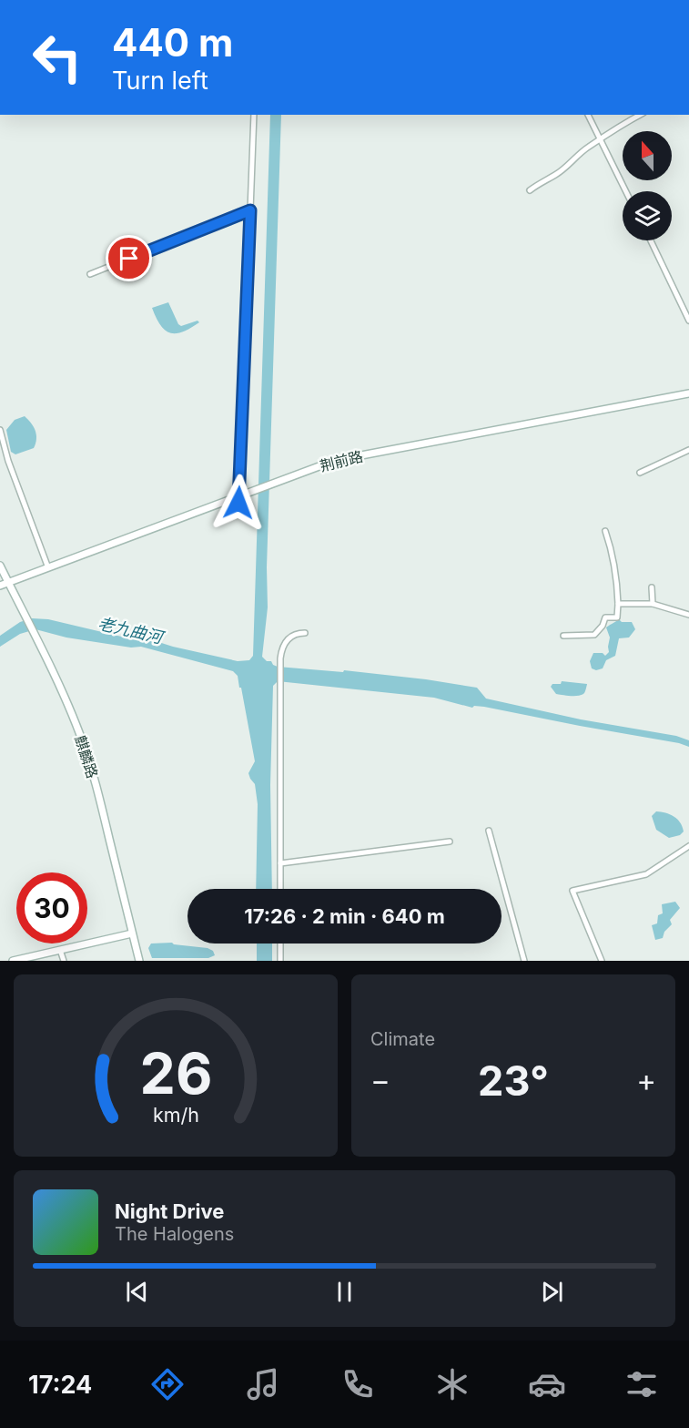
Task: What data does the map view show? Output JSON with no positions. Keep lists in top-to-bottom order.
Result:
{
  "streets": {
    "street": ["荆前路", "麒麟路"]
  },
  "crossings": [
    ["荆前路", "麒麟路"]
  ],
  "water": ["老九曲河"],
  "north": "top",
  "page": {
    "turn": ["440 m", "Turn left"],
    "limit": "30",
    "trip": "17:26 · 2 min · 640 m",
    "tile": "Climate",
    "heat": ["−", "23°", "+"],
    "song": ["Night Drive", "The Halogens"],
    "tabs": "17:24",
    "gauge": ["26", "km/h"]
  }
}
